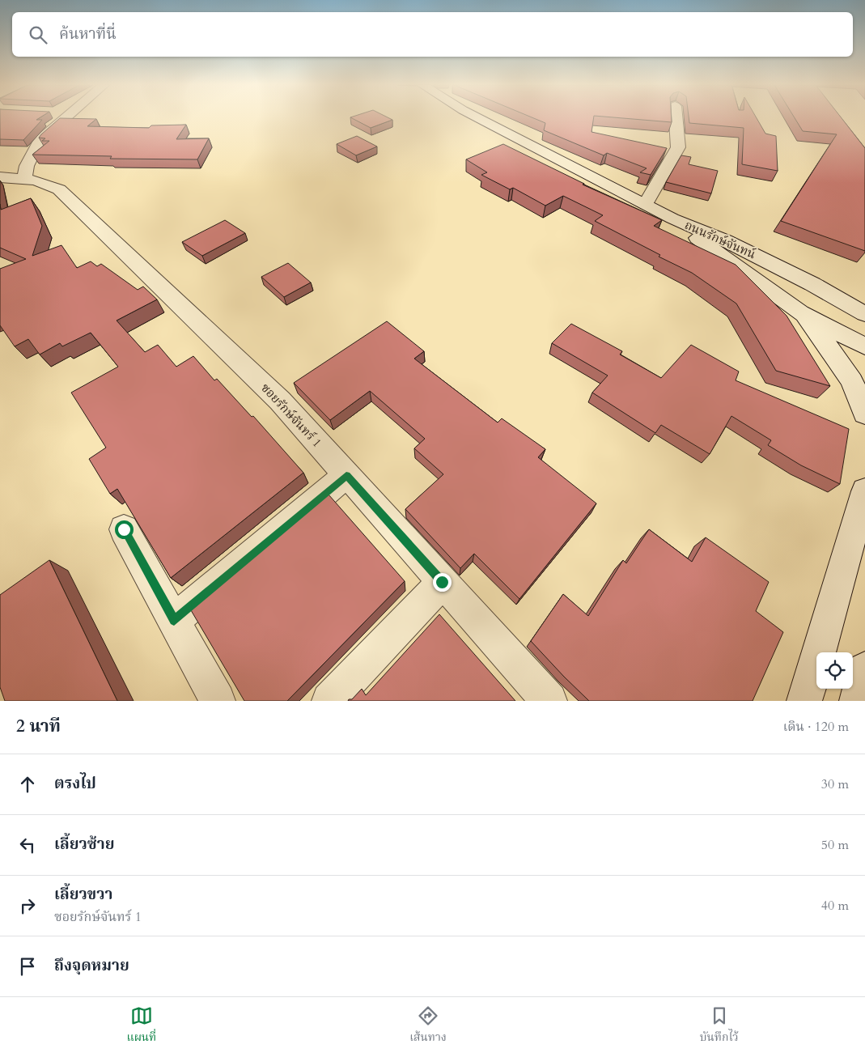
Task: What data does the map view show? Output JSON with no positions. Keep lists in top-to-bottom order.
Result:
{
  "streets": {
    "street": ["ถนนรักษ์จันทน์", "ซอยรักษ์จันทร์ 1"]
  },
  "page": {
    "search": "ค้นหาที่นี่",
    "heading": ["2 นาที", "เดิน · 120 m"],
    "list": [
      ["ตรงไป", "30 m"],
      ["เลี้ยวซ้าย", "50 m"],
      ["เลี้ยวขวา", "ซอยรักษ์จันทร์ 1", "40 m"],
      "ถึงจุดหมาย"
    ],
    "nav": ["แผนที่", "เส้นทาง", "บันทึกไว้"]
  }
}
